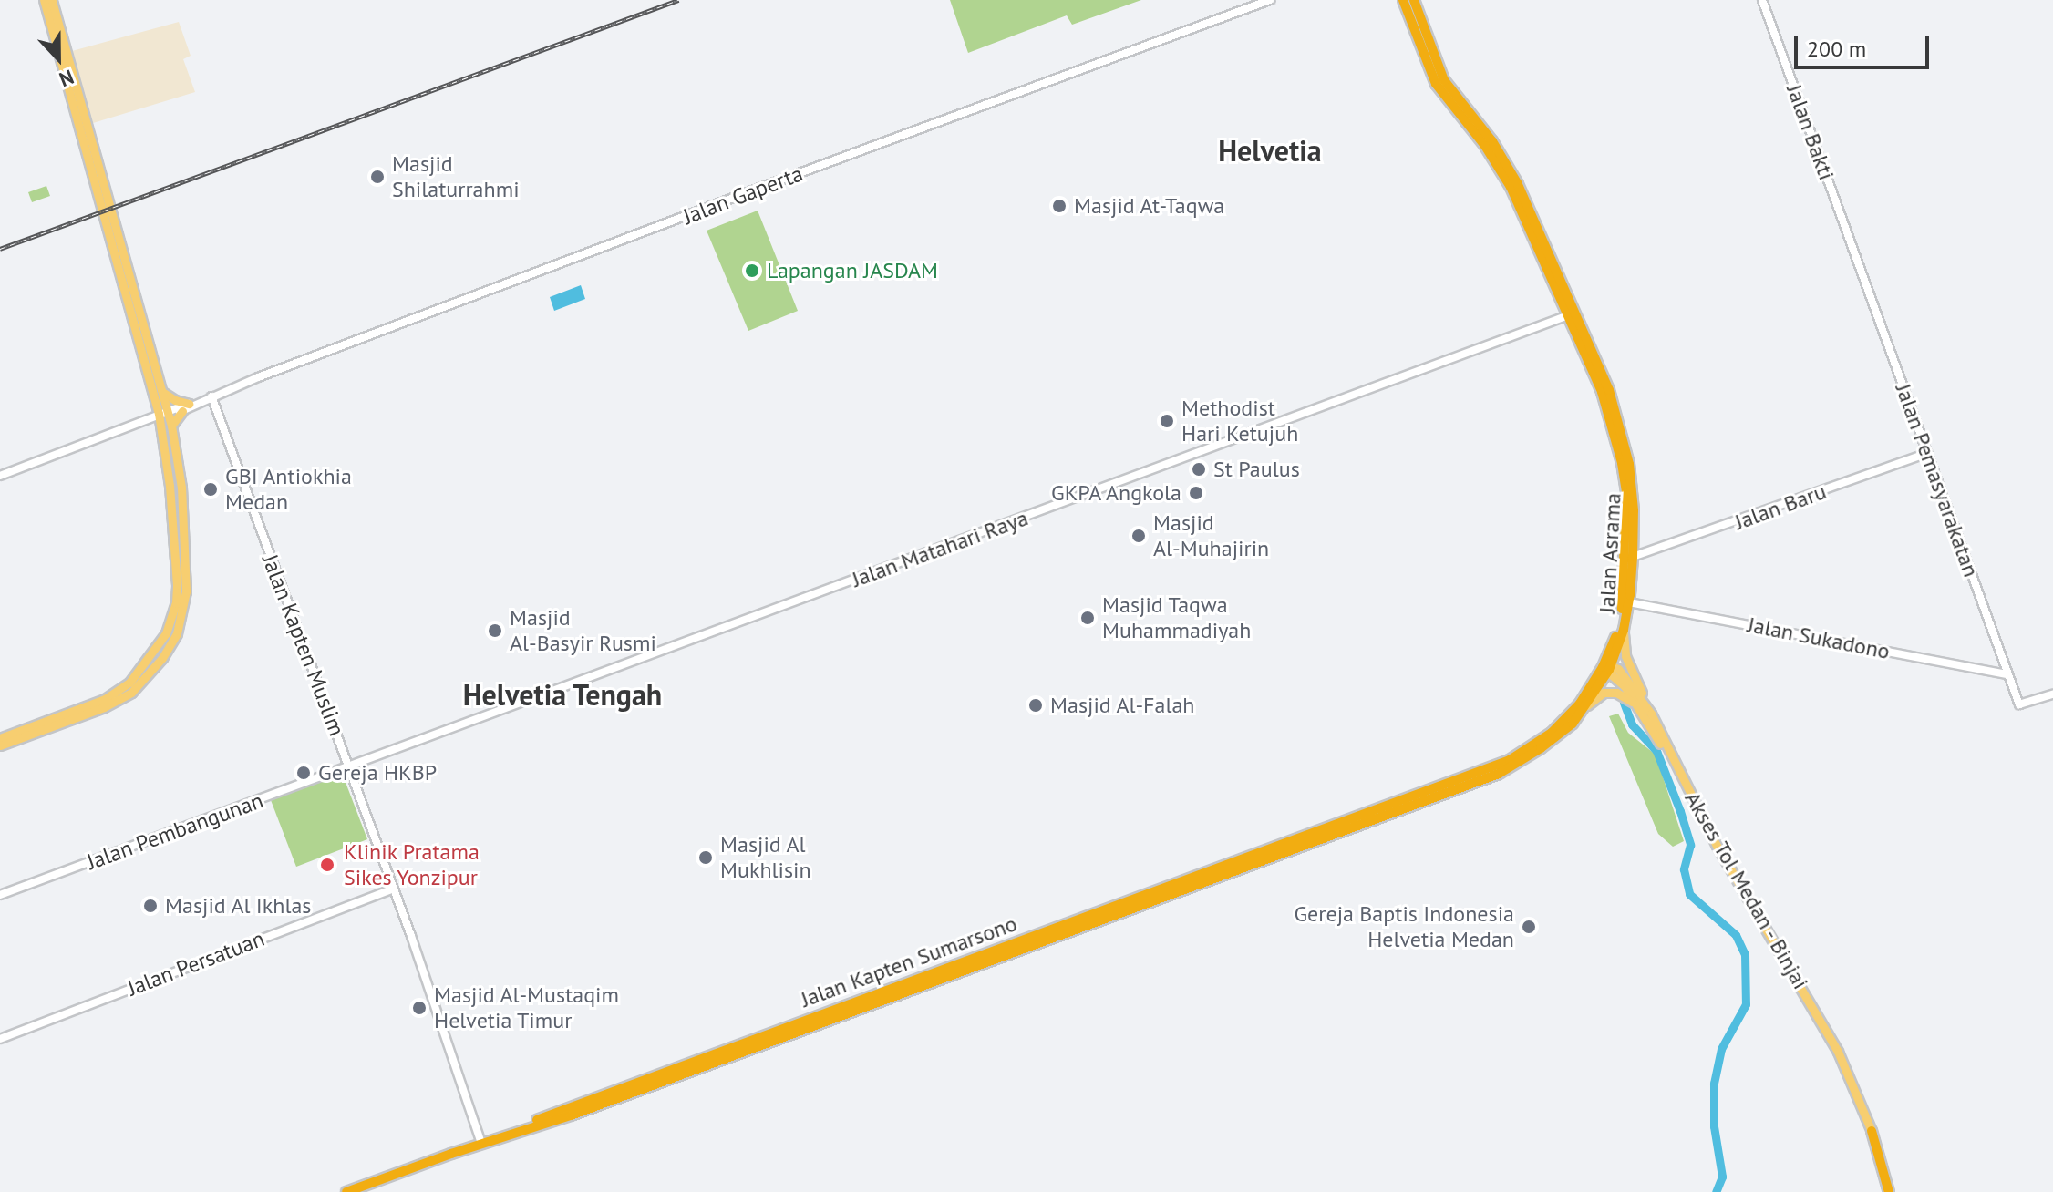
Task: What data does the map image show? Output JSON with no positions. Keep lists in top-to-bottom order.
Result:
{
  "streets": {
    "highway": ["Jalan Asrama", "Jalan Kapten Sumarsono"],
    "main road": ["Akses Tol Medan - Binjai"],
    "street": [
      "Jalan Bakti",
      "Jalan Gaperta",
      "Jalan Pemasyarakatan",
      "Jalan Baru",
      "Jalan Matahari Raya",
      "Jalan Sukadono",
      "Jalan Kapten Muslim",
      "Jalan Pembangunan",
      "Jalan Persatuan"
    ]
  },
  "crossings": [
    ["Jalan Bakti", "Jalan Pemasyarakatan"],
    ["Jalan Gaperta", "Jalan Kapten Muslim"],
    ["Jalan Pemasyarakatan", "Jalan Baru"],
    ["Jalan Pemasyarakatan", "Jalan Sukadono"],
    ["Jalan Baru", "Jalan Asrama"],
    ["Jalan Matahari Raya", "Jalan Asrama"],
    ["Jalan Matahari Raya", "Jalan Kapten Muslim"],
    ["Jalan Matahari Raya", "Jalan Pembangunan"],
    ["Jalan Asrama", "Jalan Sukadono"],
    ["Jalan Asrama", "Akses Tol Medan - Binjai"],
    ["Jalan Asrama", "Jalan Kapten Sumarsono"],
    ["Jalan Kapten Muslim", "Jalan Pembangunan"],
    ["Jalan Kapten Muslim", "Jalan Kapten Sumarsono"],
    ["Jalan Kapten Muslim", "Jalan Persatuan"]
  ],
  "districts": ["Helvetia", "Helvetia Tengah"],
  "places": [
    "Masjid Shilaturrahmi",
    "Masjid At-Taqwa",
    "Lapangan JASDAM",
    "Methodist Hari Ketujuh",
    "St Paulus",
    "GBI Antiokhia Medan",
    "GKPA Angkola",
    "Masjid Al-Muhajirin",
    "Masjid Taqwa Muhammadiyah",
    "Masjid Al-Basyir Rusmi",
    "Masjid Al-Falah",
    "Gereja HKBP",
    "Masjid Al Mukhlisin",
    "Klinik Pratama Sikes Yonzipur",
    "Masjid Al Ikhlas",
    "Gereja Baptis Indonesia Helvetia Medan",
    "Masjid Al-Mustaqim Helvetia Timur"
  ],
  "scale_bar": "200 m",
  "north": "bottom"
}
